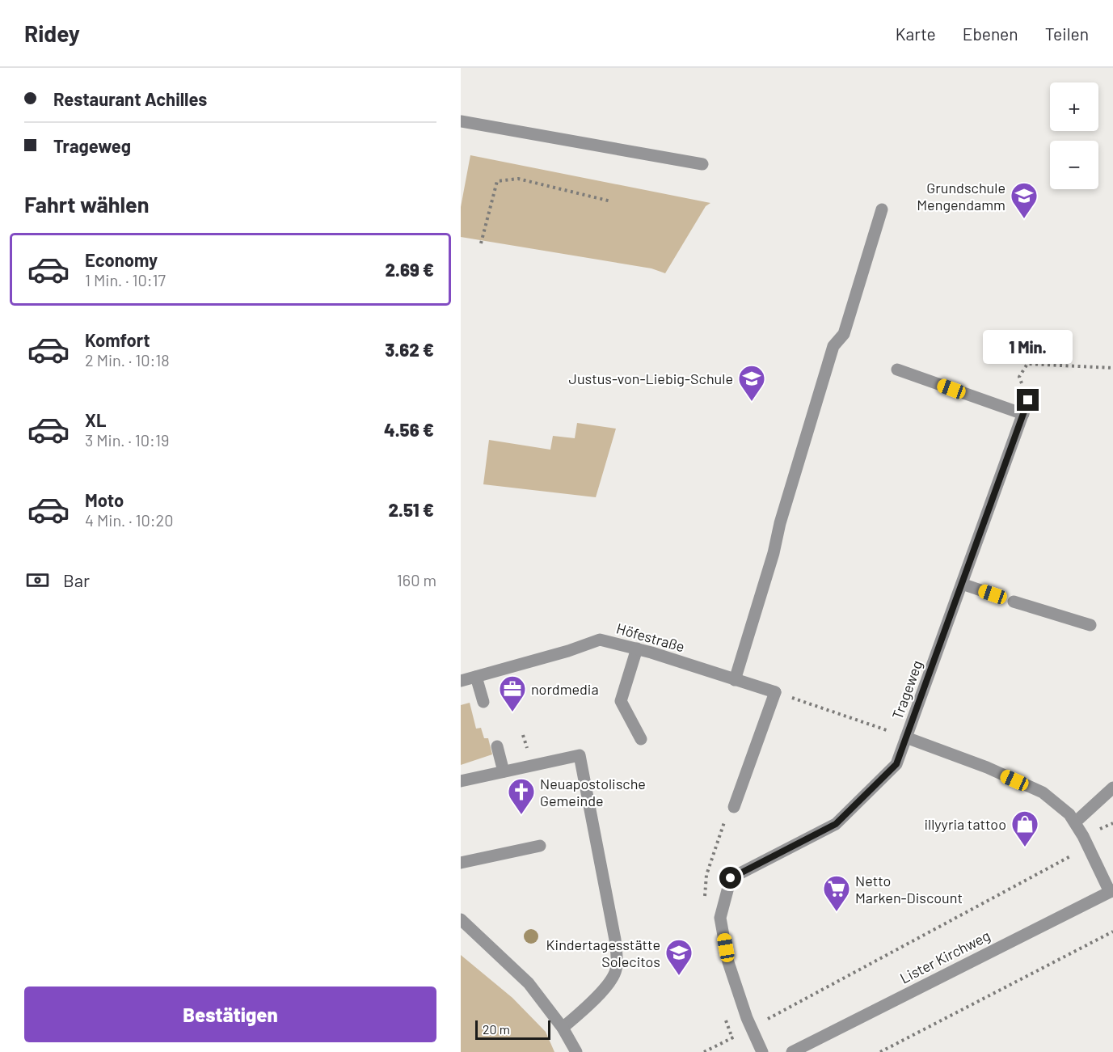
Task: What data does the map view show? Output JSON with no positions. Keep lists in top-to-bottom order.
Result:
{
  "streets": {
    "street": ["Höfestraße", "Trageweg", "Lister Kirchweg"]
  },
  "crossings": [
    ["Trageweg", "Lister Kirchweg"]
  ],
  "places": {
    "school or university": ["Grundschule Mengendamm", "Justus-von-Liebig-Schule", "Kindertagesstätte Solecitos"],
    "office": ["nordmedia"],
    "church": ["Neuapostolische Gemeinde"],
    "shop": ["illyyria tattoo"],
    "supermarket": ["Netto Marken-Discount"]
  },
  "scale_bar": "20 m",
  "page": {
    "header": "Ridey",
    "nav": ["Karte", "Ebenen", "Teilen"],
    "banner": ["Restaurant Achilles", "Trageweg"],
    "map_buttons": ["+", "−"],
    "heading": "Fahrt wählen",
    "list": [
      {
        "name": "Economy",
        "note": "1 Min. · 10:17",
        "value": "2.69 €"
      },
      {
        "name": "Komfort",
        "note": "2 Min. · 10:18",
        "value": "3.62 €"
      },
      {
        "name": "XL",
        "note": "3 Min. · 10:19",
        "value": "4.56 €"
      },
      {
        "name": "Moto",
        "note": "4 Min. · 10:20",
        "value": "2.51 €"
      }
    ],
    "bubble": "1 Min.",
    "pay": ["Bar", "160 m"],
    "buttons": "Bestätigen",
    "scale": "20 m"
  }
}
